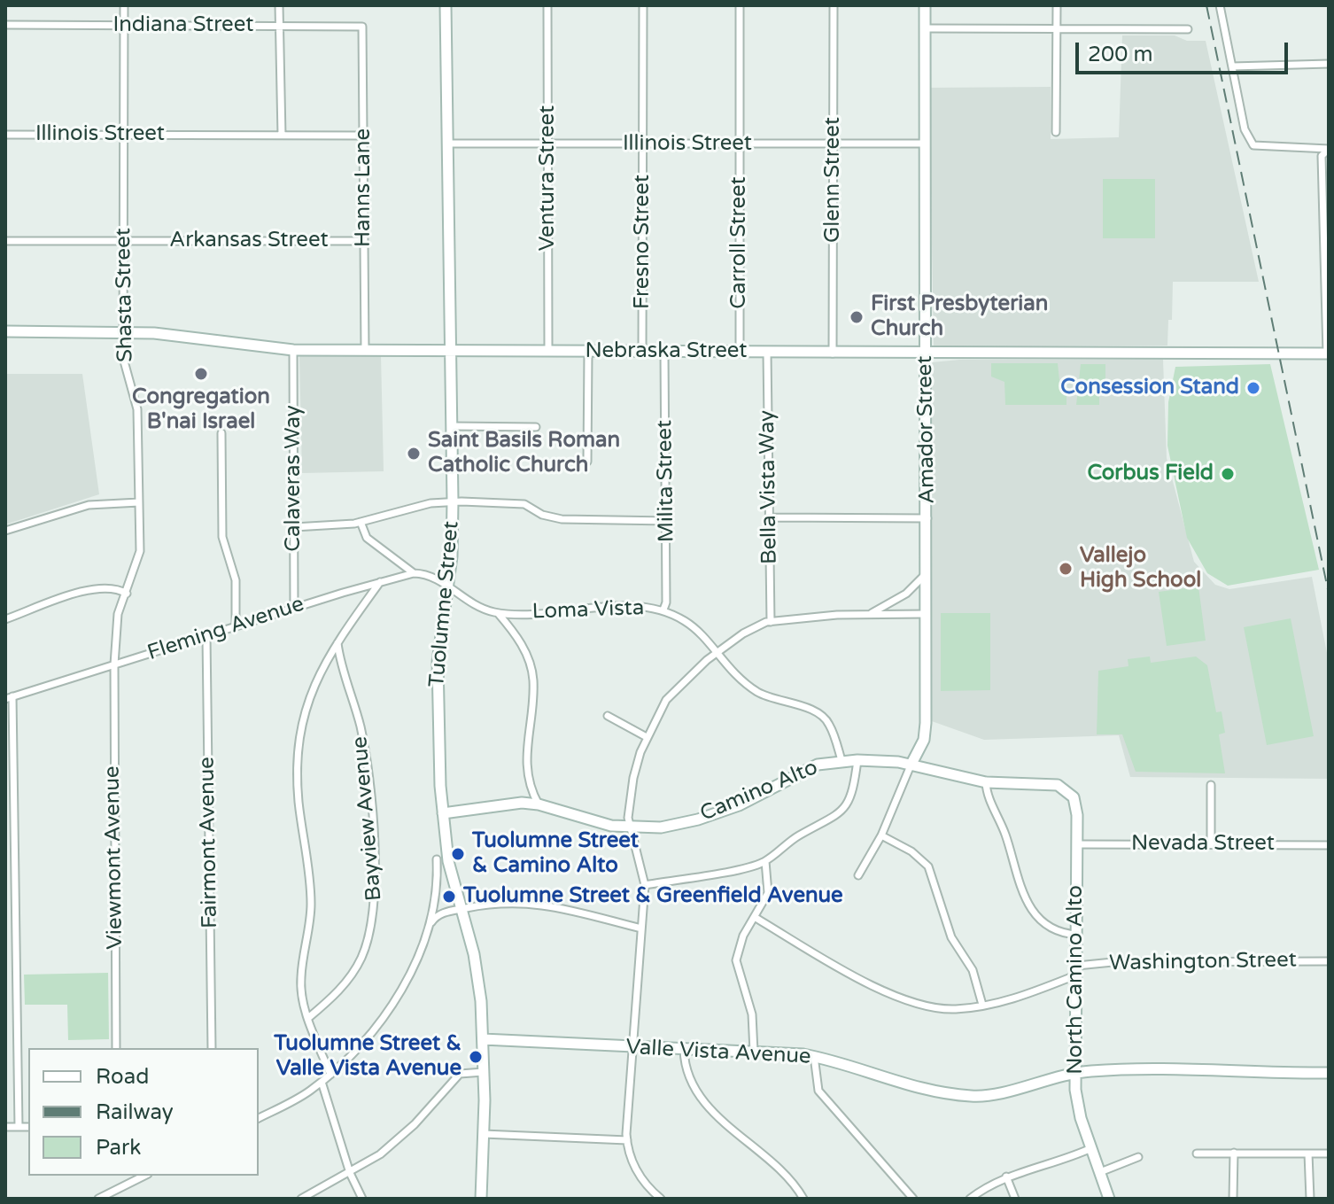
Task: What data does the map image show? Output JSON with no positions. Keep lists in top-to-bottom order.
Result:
{
  "streets": {
    "street": [
      "Indiana Street",
      "Illinois Street",
      "Ventura Street",
      "Glenn Street",
      "Hanns Lane",
      "Arkansas Street",
      "Fresno Street",
      "Carroll Street",
      "Shasta Street",
      "Nebraska Street",
      "Amador Street",
      "Calaveras Way",
      "Milita Street",
      "Bella Vista Way",
      "Tuolumne Street",
      "Loma Vista",
      "Fleming Avenue",
      "Camino Alto",
      "Bayview Avenue",
      "Fairmont Avenue",
      "Nevada Street",
      "Viewmont Avenue",
      "Washington Street",
      "North Camino Alto",
      "Valle Vista Avenue"
    ]
  },
  "crossings": [
    ["Indiana Street", "Hanns Lane"],
    ["Indiana Street", "Shasta Street"],
    ["Illinois Street", "Ventura Street"],
    ["Illinois Street", "Glenn Street"],
    ["Illinois Street", "Hanns Lane"],
    ["Illinois Street", "Fresno Street"],
    ["Illinois Street", "Carroll Street"],
    ["Illinois Street", "Shasta Street"],
    ["Illinois Street", "Amador Street"],
    ["Illinois Street", "Tuolumne Street"],
    ["Ventura Street", "Nebraska Street"],
    ["Glenn Street", "Nebraska Street"],
    ["Hanns Lane", "Arkansas Street"],
    ["Hanns Lane", "Nebraska Street"],
    ["Arkansas Street", "Shasta Street"],
    ["Fresno Street", "Nebraska Street"],
    ["Carroll Street", "Nebraska Street"],
    ["Shasta Street", "Nebraska Street"],
    ["Shasta Street", "Fleming Avenue"],
    ["Shasta Street", "Viewmont Avenue"],
    ["Nebraska Street", "Amador Street"],
    ["Nebraska Street", "Calaveras Way"],
    ["Nebraska Street", "Milita Street"],
    ["Nebraska Street", "Bella Vista Way"],
    ["Nebraska Street", "Tuolumne Street"],
    ["Amador Street", "Camino Alto"],
    ["Calaveras Way", "Fleming Avenue"],
    ["Milita Street", "Loma Vista"],
    ["Tuolumne Street", "Loma Vista"],
    ["Tuolumne Street", "Camino Alto"],
    ["Tuolumne Street", "Valle Vista Avenue"],
    ["Loma Vista", "Camino Alto"],
    ["Fleming Avenue", "Fairmont Avenue"],
    ["Fleming Avenue", "Viewmont Avenue"],
    ["Camino Alto", "North Camino Alto"],
    ["Nevada Street", "North Camino Alto"],
    ["Washington Street", "North Camino Alto"],
    ["North Camino Alto", "Valle Vista Avenue"]
  ],
  "places": [
    "First Presbyterian Church",
    "Congregation B'nai Israel",
    "Consession Stand",
    "Saint Basils Roman Catholic Church",
    "Corbus Field",
    "Vallejo High School",
    "Tuolumne Street & Camino Alto",
    "Tuolumne Street & Greenfield Avenue",
    "Tuolumne Street & Valle Vista Avenue"
  ],
  "legend": ["Road", "Railway", "Park"],
  "scale_bar": "200 m"
}
